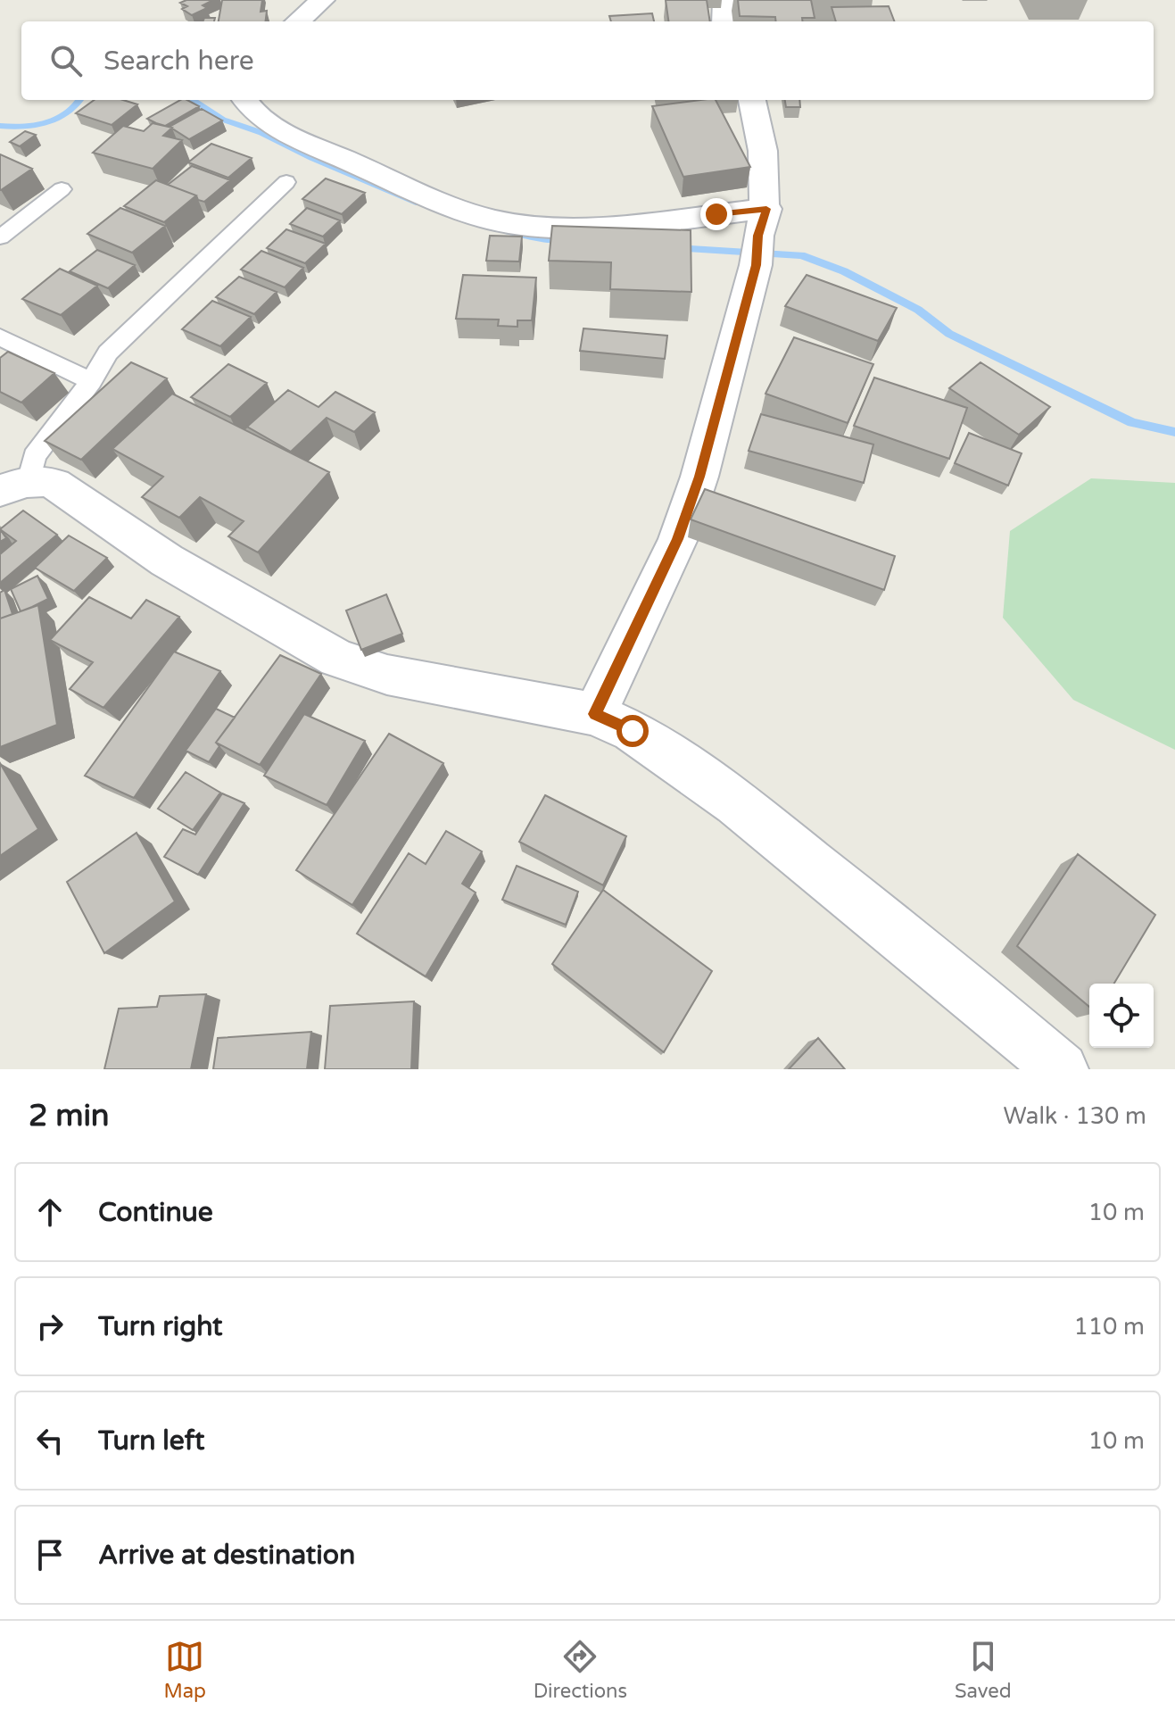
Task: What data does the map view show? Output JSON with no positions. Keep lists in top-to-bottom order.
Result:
{
  "page": {
    "search": "Search here",
    "heading": ["2 min", "Walk · 130 m"],
    "list": [
      ["Continue", "10 m"],
      ["Turn right", "110 m"],
      ["Turn left", "10 m"],
      "Arrive at destination"
    ],
    "nav": ["Map", "Directions", "Saved"]
  }
}
